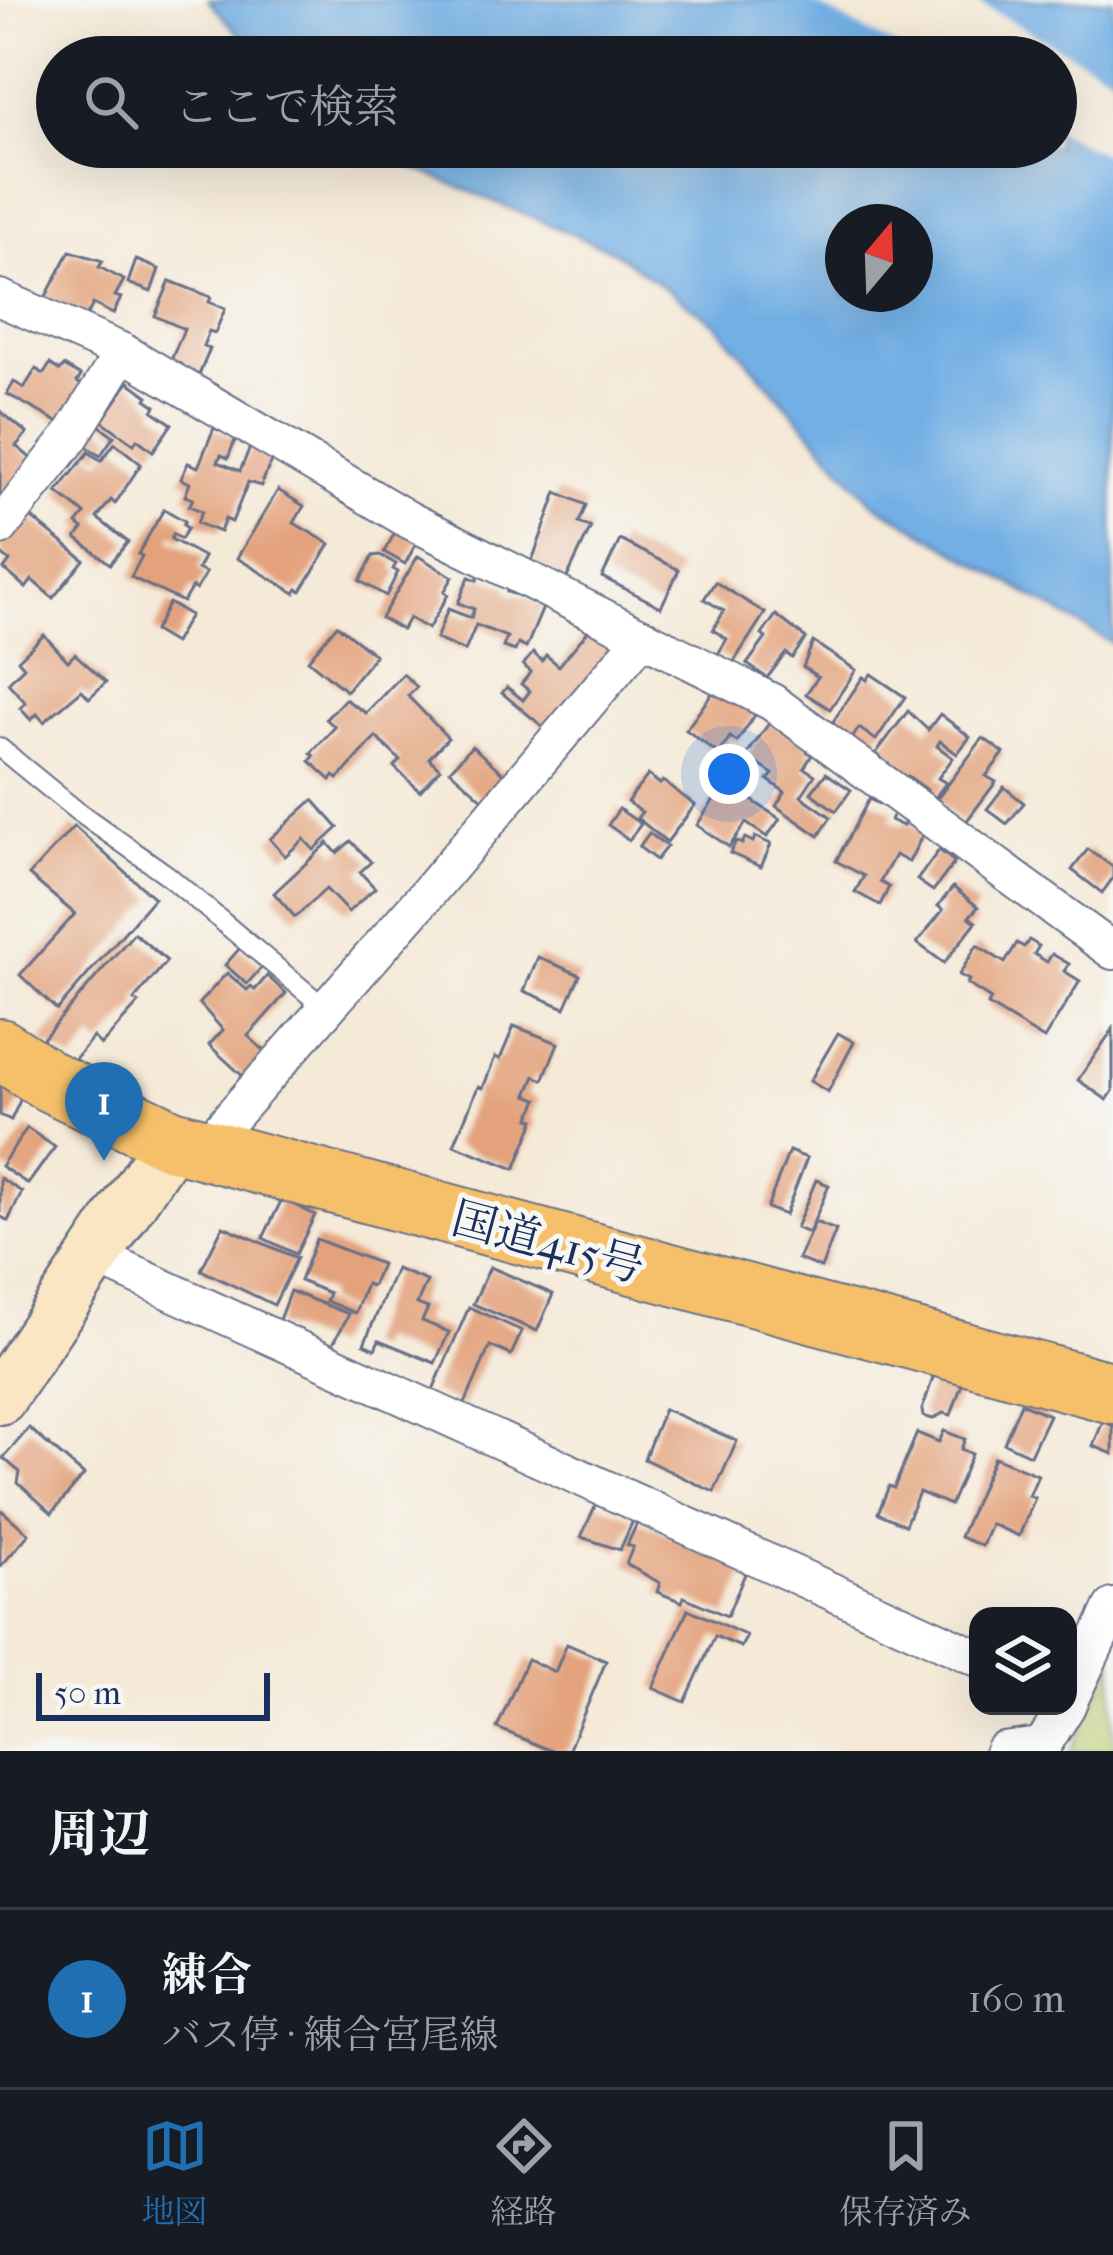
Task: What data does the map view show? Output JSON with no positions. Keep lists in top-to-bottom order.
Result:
{
  "streets": {
    "highway": ["国道415号"]
  },
  "scale_bar": "50 m",
  "north": "top",
  "page": {
    "search": "ここで検索",
    "pins": "1",
    "scale": "50 m",
    "heading": "周辺",
    "list": [
      {
        "mark": "1",
        "name": "練合",
        "note": "バス停 · 練合宮尾線",
        "value": "160 m"
      }
    ],
    "nav": ["地図", "経路", "保存済み"]
  }
}
